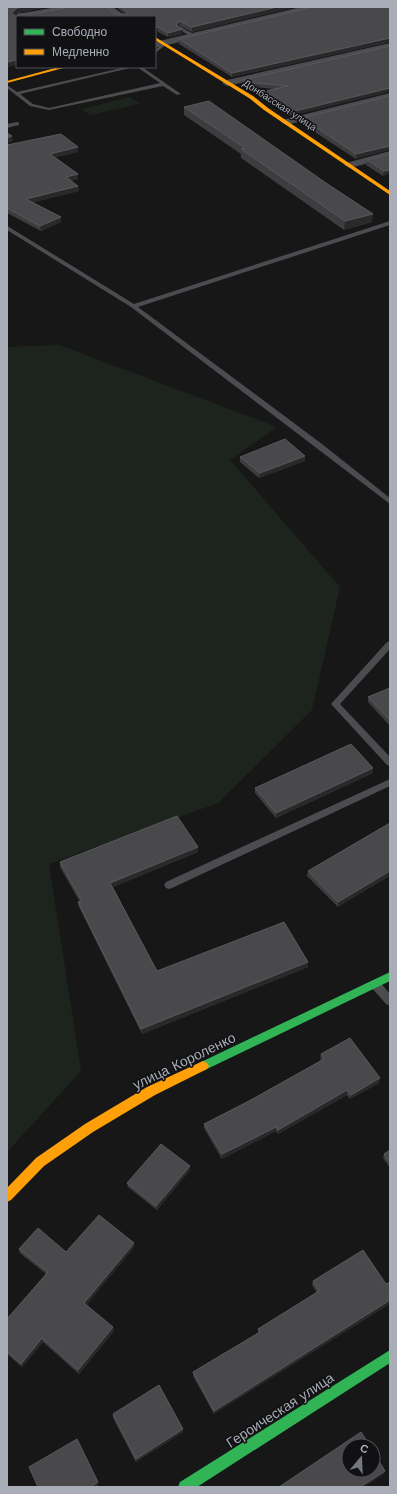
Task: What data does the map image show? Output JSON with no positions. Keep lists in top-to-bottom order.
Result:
{
  "streets": {
    "street": ["Донбасская улица", "улица Короленко", "Героическая улица"]
  },
  "legend": ["Свободно", "Медленно"],
  "north": "top"
}
